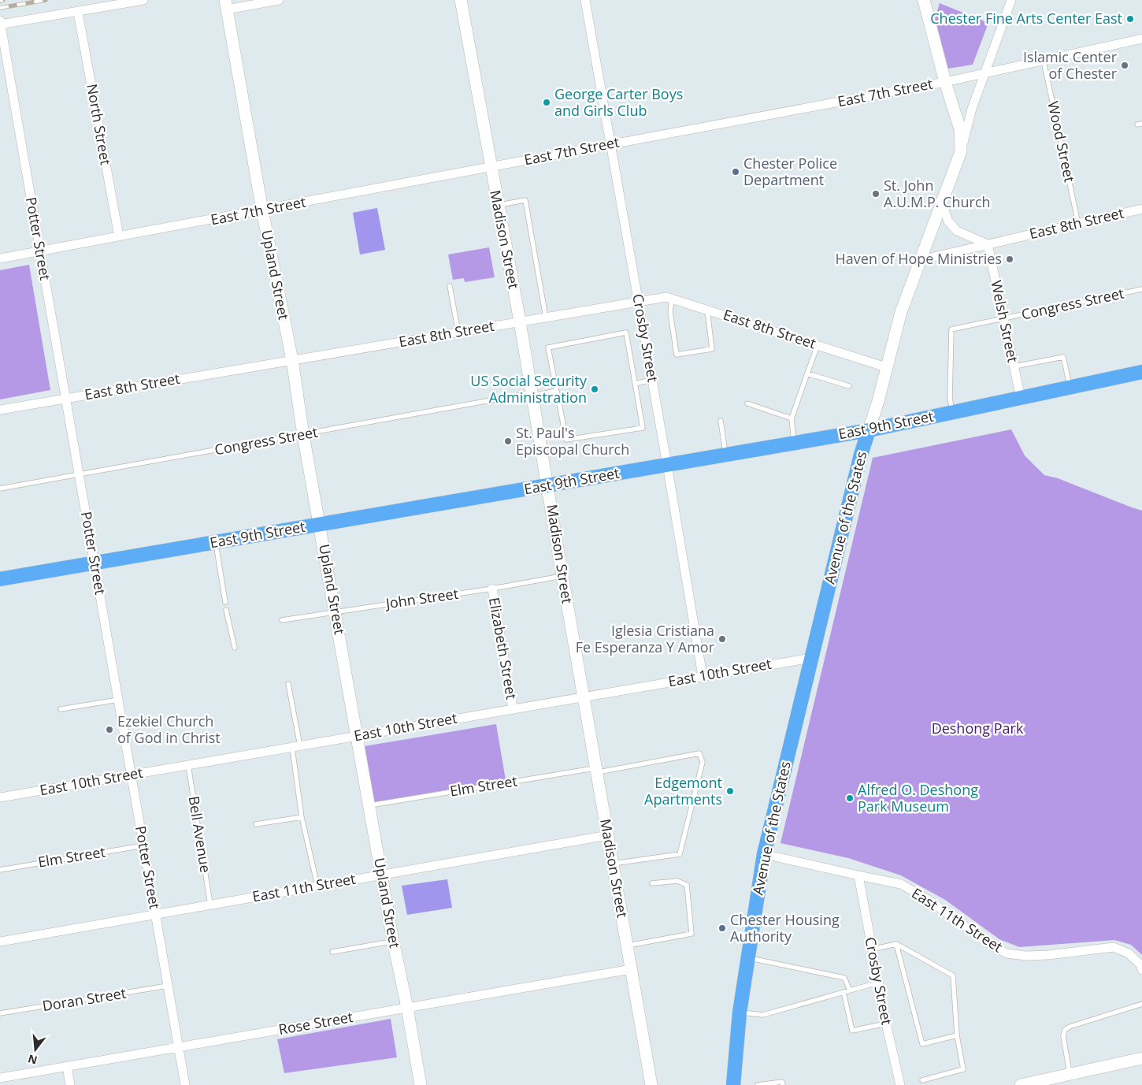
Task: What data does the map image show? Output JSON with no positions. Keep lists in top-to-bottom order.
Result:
{
  "streets": {
    "main road": ["East 9th Street", "Avenue of the States"],
    "street": [
      "East 7th Street",
      "North Street",
      "East 8th Street",
      "Potter Street",
      "Madison Street",
      "Upland Street",
      "Welsh Street",
      "Crosby Street",
      "Elizabeth Street",
      "East 10th Street",
      "East 11th Street",
      "Rose Street"
    ],
    "lane": [
      "Wood Street",
      "Congress Street",
      "John Street",
      "Elm Street",
      "Bell Avenue",
      "Doran Street"
    ]
  },
  "crossings": [
    ["East 7th Street", "North Street"],
    ["East 7th Street", "Wood Street"],
    ["East 7th Street", "Potter Street"],
    ["East 7th Street", "Madison Street"],
    ["East 7th Street", "Upland Street"],
    ["East 7th Street", "Crosby Street"],
    ["East 7th Street", "Avenue of the States"],
    ["Wood Street", "East 8th Street"],
    ["East 8th Street", "Potter Street"],
    ["East 8th Street", "Madison Street"],
    ["East 8th Street", "Upland Street"],
    ["East 8th Street", "Welsh Street"],
    ["East 8th Street", "Crosby Street"],
    ["East 8th Street", "Avenue of the States"],
    ["Potter Street", "Congress Street"],
    ["Potter Street", "East 9th Street"],
    ["Potter Street", "East 10th Street"],
    ["Potter Street", "Elm Street"],
    ["Potter Street", "East 11th Street"],
    ["Potter Street", "Doran Street"],
    ["Potter Street", "Rose Street"],
    ["Madison Street", "Congress Street"],
    ["Madison Street", "East 9th Street"],
    ["Madison Street", "John Street"],
    ["Madison Street", "East 10th Street"],
    ["Madison Street", "Elm Street"],
    ["Madison Street", "East 11th Street"],
    ["Madison Street", "Rose Street"],
    ["Upland Street", "Congress Street"],
    ["Upland Street", "East 9th Street"],
    ["Upland Street", "John Street"],
    ["Upland Street", "East 10th Street"],
    ["Upland Street", "Elm Street"],
    ["Upland Street", "East 11th Street"],
    ["Upland Street", "Rose Street"],
    ["Congress Street", "Welsh Street"],
    ["Congress Street", "East 9th Street"],
    ["Welsh Street", "East 9th Street"],
    ["Crosby Street", "East 9th Street"],
    ["Crosby Street", "East 10th Street"],
    ["Crosby Street", "East 11th Street"],
    ["East 9th Street", "Avenue of the States"],
    ["Avenue of the States", "East 10th Street"],
    ["Avenue of the States", "East 11th Street"],
    ["John Street", "Elizabeth Street"],
    ["Elizabeth Street", "East 10th Street"],
    ["East 10th Street", "Bell Avenue"],
    ["Bell Avenue", "East 11th Street"]
  ],
  "parks": ["Deshong Park"],
  "places": [
    "Chester Fine Arts Center East",
    "Islamic Center of Chester",
    "George Carter Boys and Girls Club",
    "Chester Police Department",
    "St. John A.U.M.P. Church",
    "Haven of Hope Ministries",
    "US Social Security Administration",
    "St. Paul's Episcopal Church",
    "Iglesia Cristiana Fe Esperanza Y Amor",
    "Ezekiel Church of God in Christ",
    "Edgemont Apartments",
    "Alfred O. Deshong Park Museum",
    "Chester Housing Authority"
  ],
  "north": "bottom"
}
